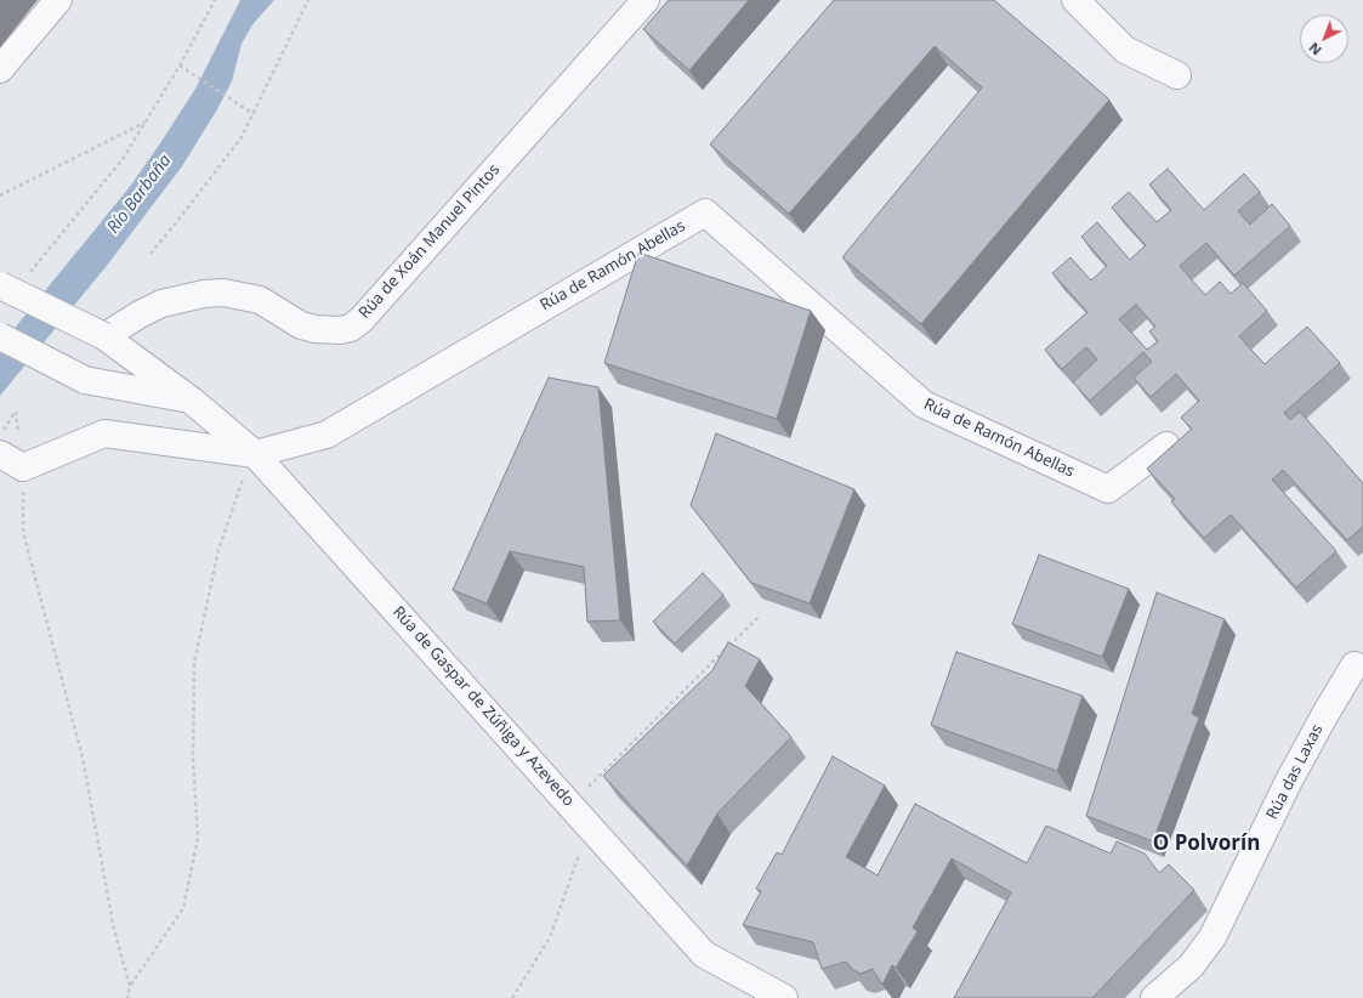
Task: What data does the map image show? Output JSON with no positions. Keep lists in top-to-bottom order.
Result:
{
  "streets": {
    "street": [
      "Rúa de Xoán Manuel Pintos",
      "Rúa de Ramón Abellas",
      "Rúa de Gaspar de Zúñiga y Azevedo",
      "Rúa das Laxas"
    ]
  },
  "crossings": [
    ["Rúa de Xoán Manuel Pintos", "Rúa de Gaspar de Zúñiga y Azevedo"],
    ["Rúa de Ramón Abellas", "Rúa de Gaspar de Zúñiga y Azevedo"]
  ],
  "districts": ["O Polvorín"],
  "water": ["Río Barbaña"],
  "north": "bottom left"
}
